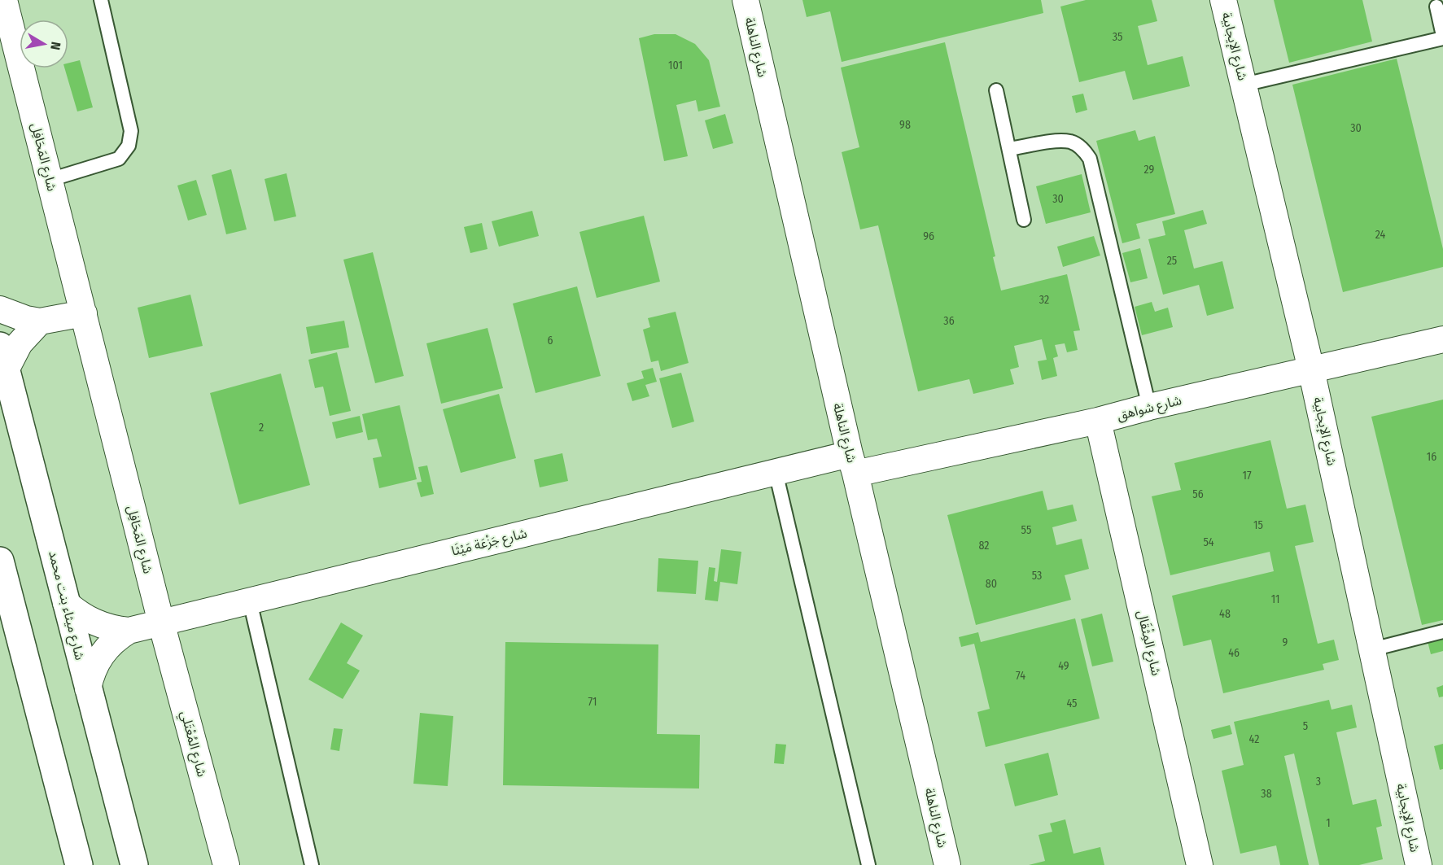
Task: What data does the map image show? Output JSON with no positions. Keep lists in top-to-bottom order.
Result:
{
  "streets": {
    "main road": ["شارع ميثاء بنت محمد"],
    "street": [
      "شارع الإيجابية",
      "شارع الناهلة",
      "شارع المَحَافِل",
      "شارع شواهق",
      "شارع جَزْعَة مَيْثَا",
      "شارع المِثْقَال",
      "شارع المُعْتَلي"
    ]
  },
  "crossings": [
    ["شارع الإيجابية", "شارع شواهق"],
    ["شارع الناهلة", "شارع شواهق"],
    ["شارع الناهلة", "شارع جَزْعَة مَيْثَا"],
    ["شارع المَحَافِل", "شارع جَزْعَة مَيْثَا"],
    ["شارع المَحَافِل", "شارع المُعْتَلي"],
    ["شارع شواهق", "شارع جَزْعَة مَيْثَا"],
    ["شارع شواهق", "شارع المِثْقَال"],
    ["شارع جَزْعَة مَيْثَا", "شارع ميثاء بنت محمد"],
    ["شارع جَزْعَة مَيْثَا", "شارع المُعْتَلي"]
  ],
  "house_numbers": [
    "35",
    "101",
    "98",
    "30",
    "29",
    "30",
    "24",
    "96",
    "25",
    "32",
    "36",
    "6",
    "2",
    "16",
    "17",
    "56",
    "15",
    "55",
    "54",
    "82",
    "53",
    "80",
    "11",
    "48",
    "9",
    "46",
    "49",
    "74",
    "71",
    "45",
    "5",
    "42",
    "3",
    "38",
    "1"
  ],
  "north": "right"
}
